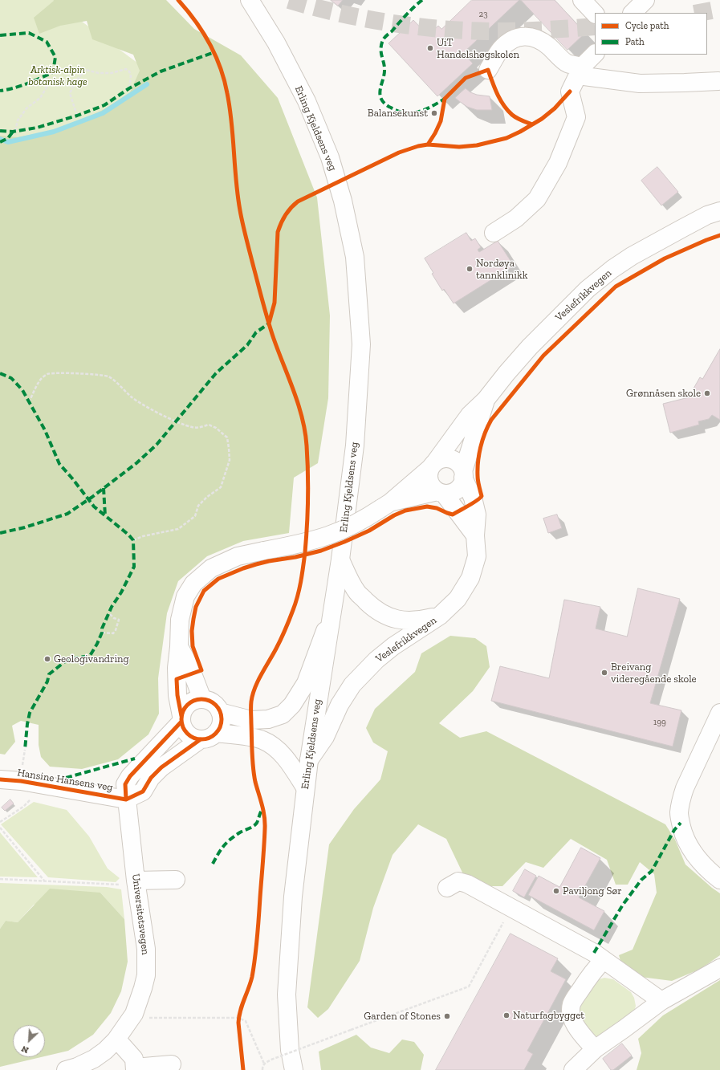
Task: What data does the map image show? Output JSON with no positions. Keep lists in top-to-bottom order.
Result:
{
  "streets": {
    "main road": [
      "Erling Kjeldsens veg",
      "Veslefrikkvegen",
      "Hansine Hansens veg",
      "Universitetsvegen"
    ]
  },
  "crossings": [
    ["Erling Kjeldsens veg", "Veslefrikkvegen"],
    ["Veslefrikkvegen", "Hansine Hansens veg"],
    ["Hansine Hansens veg", "Universitetsvegen"]
  ],
  "parks": ["Arktisk-alpin botanisk hage"],
  "places": [
    "UiT Handelshøgskolen",
    "Balansekunst",
    "Nordøya tannklinikk",
    "Grønnåsen skole",
    "Geologivandring",
    "Breivang videregående skole",
    "Paviljong Sør",
    "Naturfagbygget",
    "Garden of Stones"
  ],
  "house_numbers": ["23", "199"],
  "legend": ["Cycle path", "Path"],
  "north": "bottom left"
}
